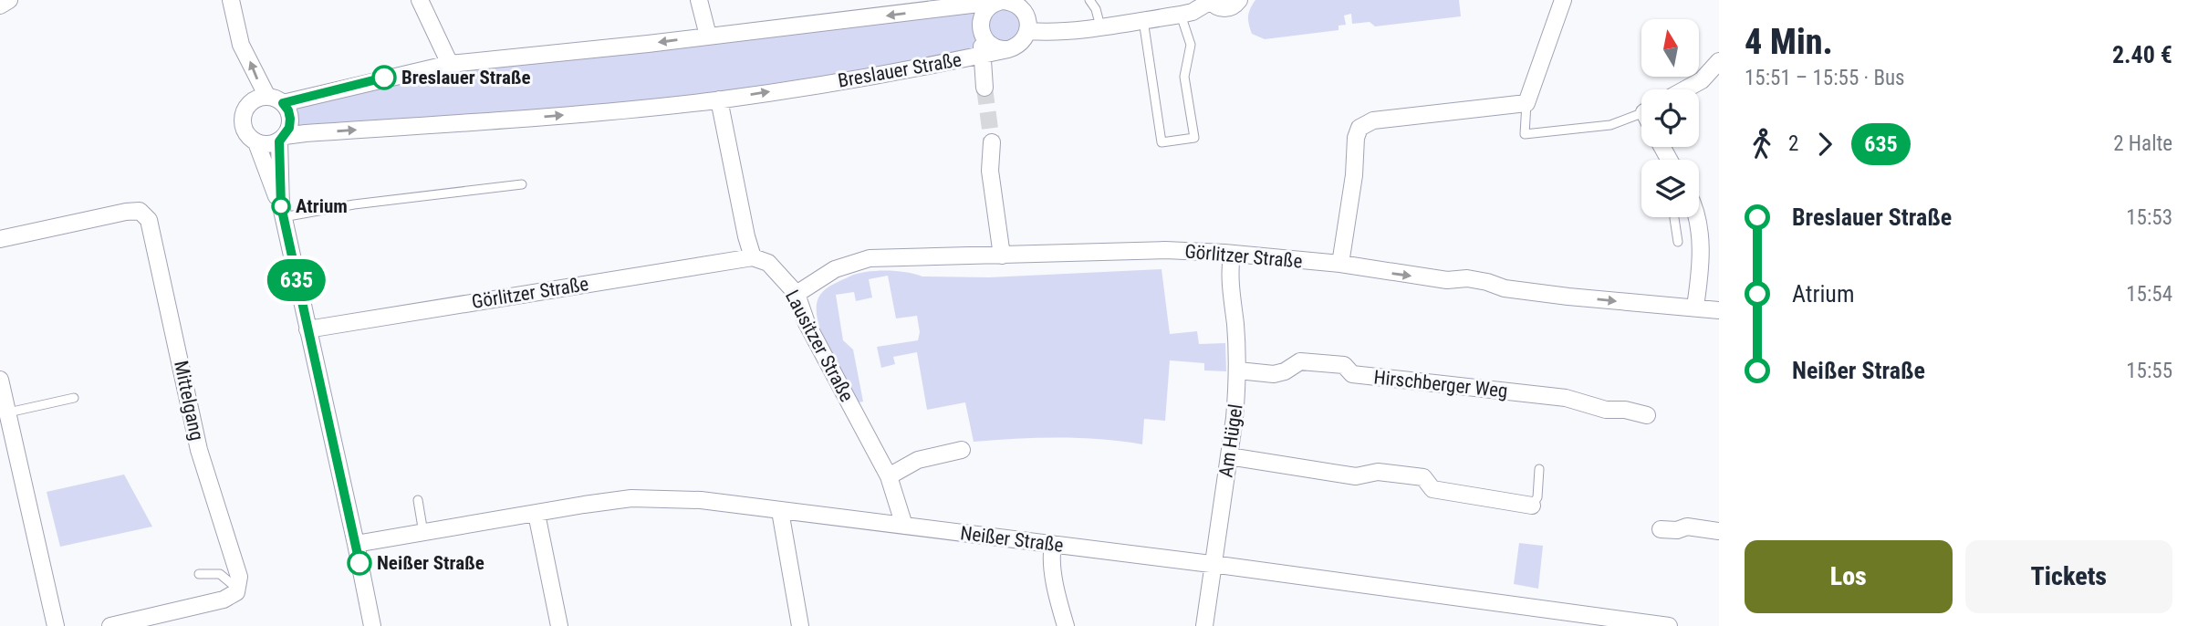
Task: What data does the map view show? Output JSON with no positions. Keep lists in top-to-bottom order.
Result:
{
  "streets": {
    "street": [
      "Breslauer Straße",
      "Görlitzer Straße",
      "Lausitzer Straße",
      "Hirschberger Weg",
      "Mittelgang",
      "Am Hügel",
      "Neißer Straße"
    ]
  },
  "crossings": [
    ["Görlitzer Straße", "Lausitzer Straße"],
    ["Görlitzer Straße", "Am Hügel"],
    ["Lausitzer Straße", "Neißer Straße"],
    ["Hirschberger Weg", "Am Hügel"],
    ["Am Hügel", "Neißer Straße"]
  ],
  "places": ["Breslauer Straße", "Atrium", "Neißer Straße"],
  "lines": ["bus line 635"],
  "north": "top",
  "page": {
    "on_map": "635",
    "heading": ["4 Min.", "15:51 – 15:55 · Bus", "2.40 €"],
    "legs": ["2", "635", "2 Halte"],
    "list": [
      {
        "name": "Breslauer Straße",
        "value": "15:53"
      },
      {
        "name": "Atrium",
        "value": "15:54"
      },
      {
        "name": "Neißer Straße",
        "value": "15:55"
      }
    ],
    "buttons": ["Los", "Tickets"]
  }
}
